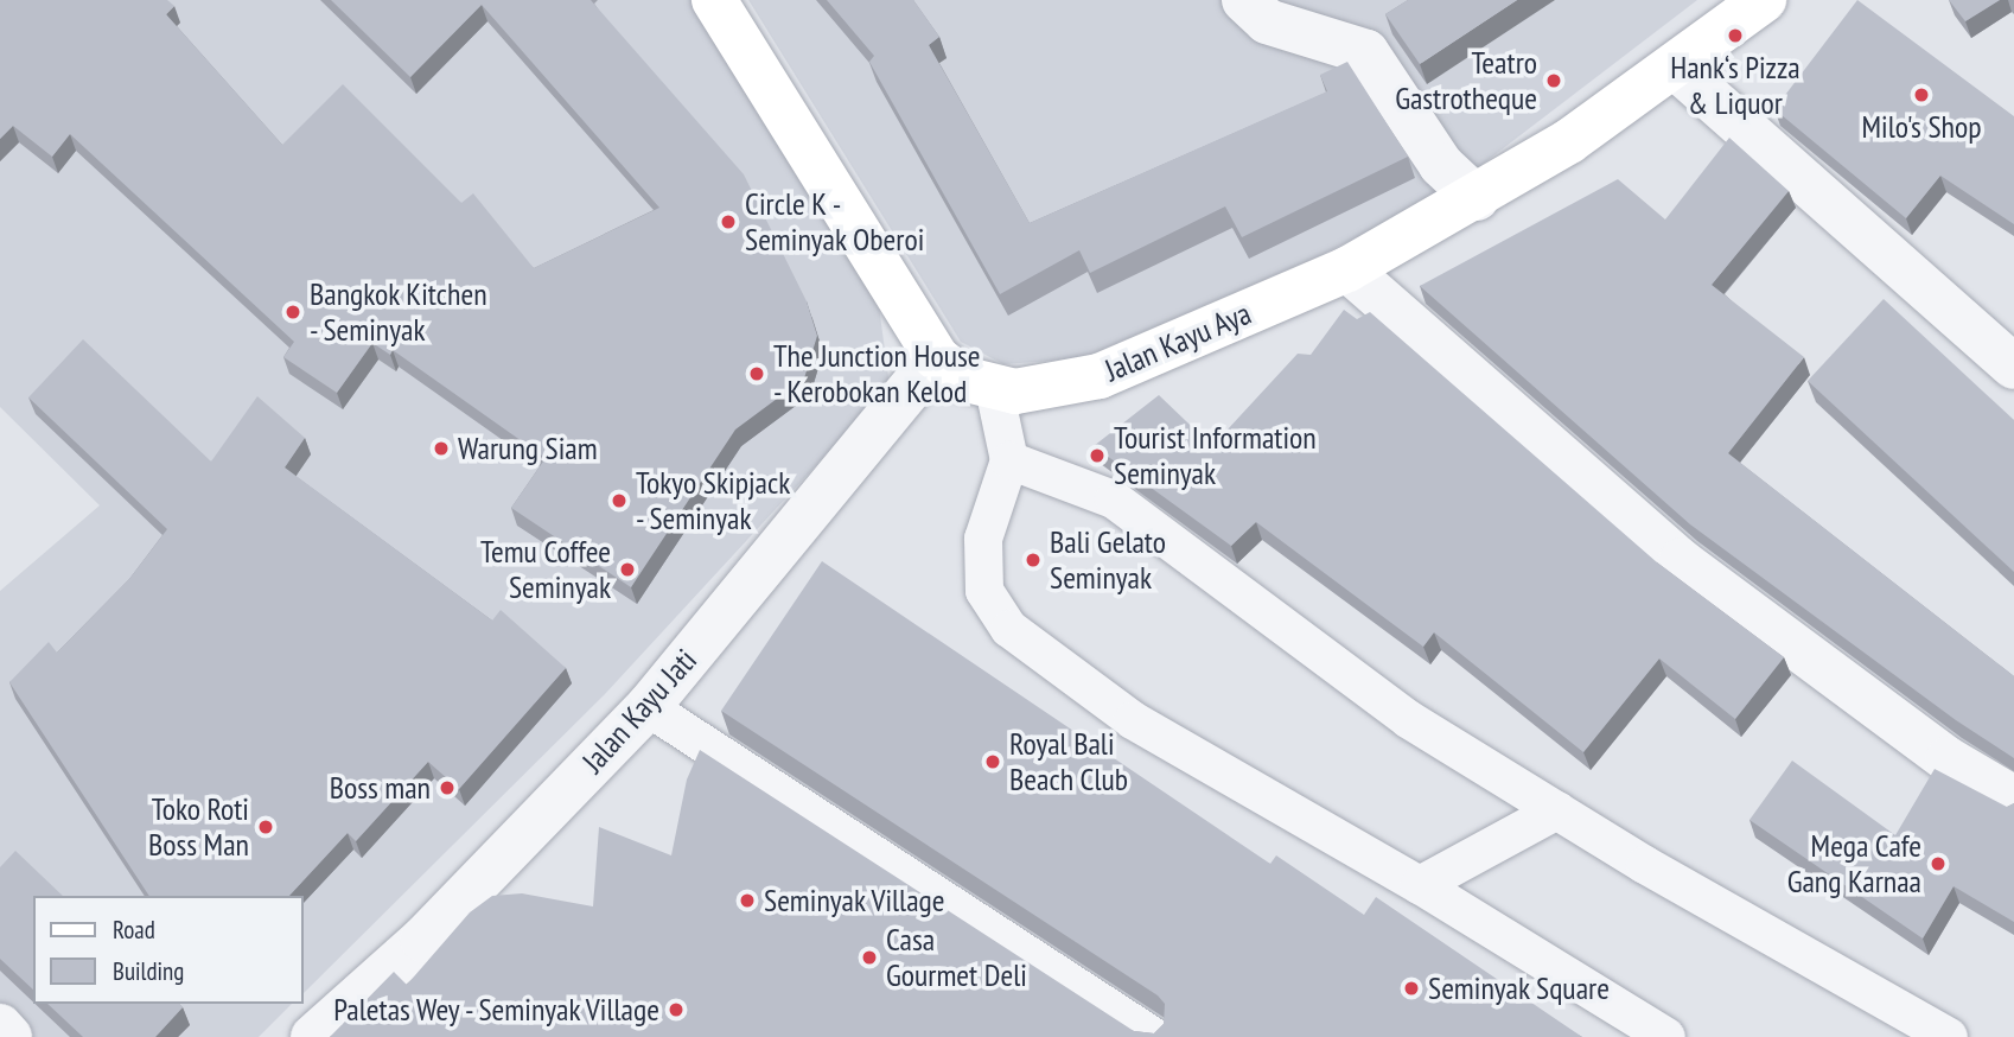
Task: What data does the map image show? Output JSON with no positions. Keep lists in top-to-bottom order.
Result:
{
  "streets": {
    "main road": ["Jalan Kayu Aya"],
    "street": ["Jalan Kayu Jati"]
  },
  "crossings": [
    ["Jalan Kayu Aya", "Jalan Kayu Jati"]
  ],
  "places": [
    "Hank‘s Pizza & Liquor",
    "Teatro Gastrotheque",
    "Milo's Shop",
    "Circle K - Seminyak Oberoi",
    "Bangkok Kitchen - Seminyak",
    "The Junction House - Kerobokan Kelod",
    "Warung Siam",
    "Tourist Information Seminyak",
    "Tokyo Skipjack - Seminyak",
    "Bali Gelato Seminyak",
    "Temu Coffee Seminyak",
    "Royal Bali Beach Club",
    "Boss man",
    "Toko Roti Boss Man",
    "Mega Cafe Gang Karnaa",
    "Seminyak Village",
    "Casa Gourmet Deli",
    "Seminyak Square",
    "Paletas Wey - Seminyak Village"
  ],
  "legend": ["Road", "Building"]
}
